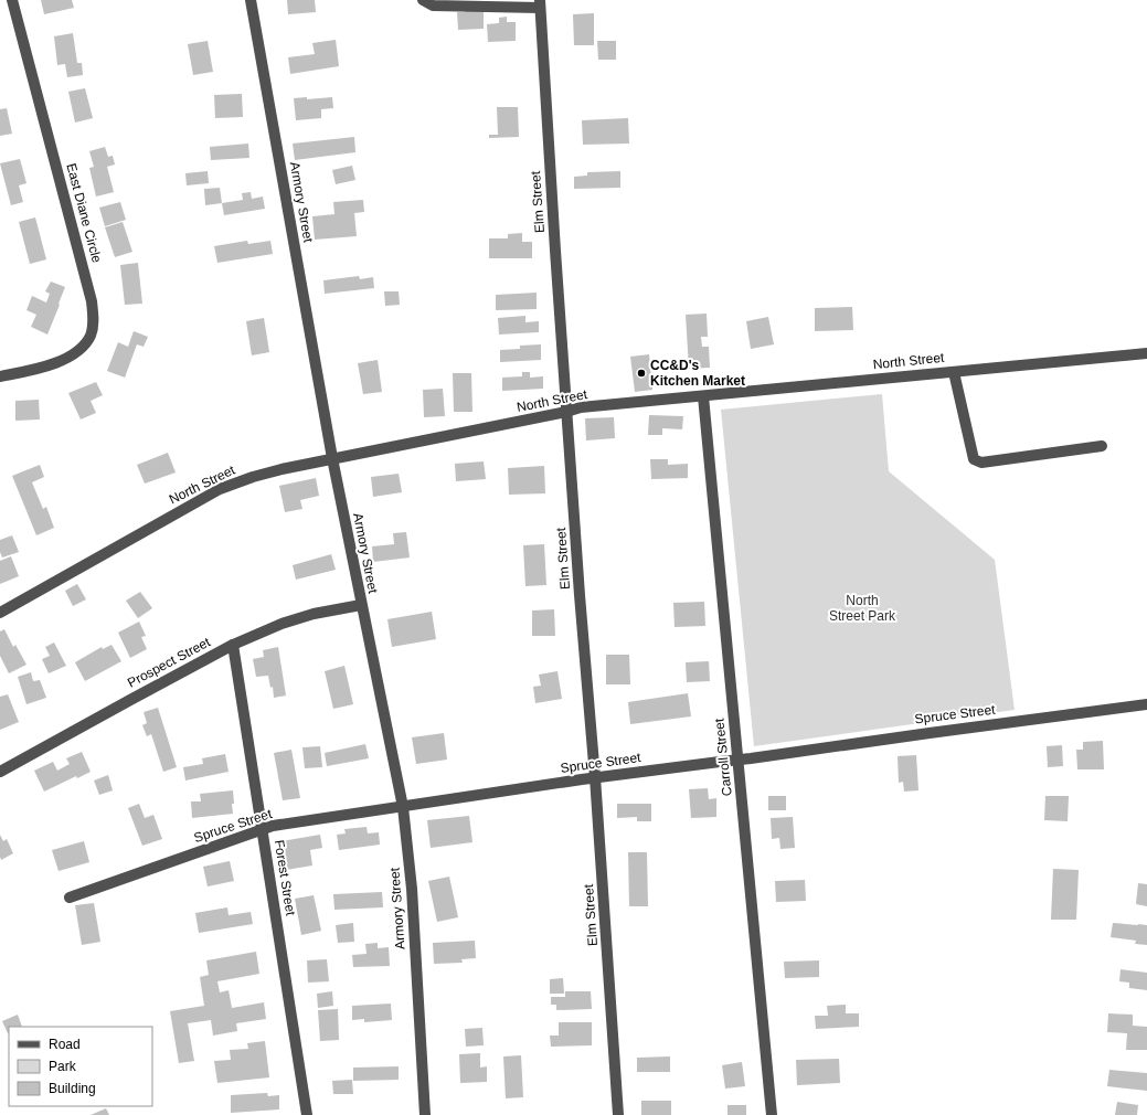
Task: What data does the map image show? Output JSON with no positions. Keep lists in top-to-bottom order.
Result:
{
  "streets": {
    "street": [
      "Armory Street",
      "Elm Street",
      "East Diane Circle",
      "North Street",
      "Prospect Street",
      "Spruce Street",
      "Carroll Street",
      "Forest Street"
    ]
  },
  "crossings": [
    ["Armory Street", "North Street"],
    ["Armory Street", "Prospect Street"],
    ["Armory Street", "Spruce Street"],
    ["Elm Street", "North Street"],
    ["Elm Street", "Spruce Street"],
    ["North Street", "Carroll Street"],
    ["Prospect Street", "Forest Street"],
    ["Spruce Street", "Carroll Street"],
    ["Spruce Street", "Forest Street"]
  ],
  "parks": ["North Street Park"],
  "places": ["CC&D's Kitchen Market"],
  "legend": ["Road", "Park", "Building"]
}
